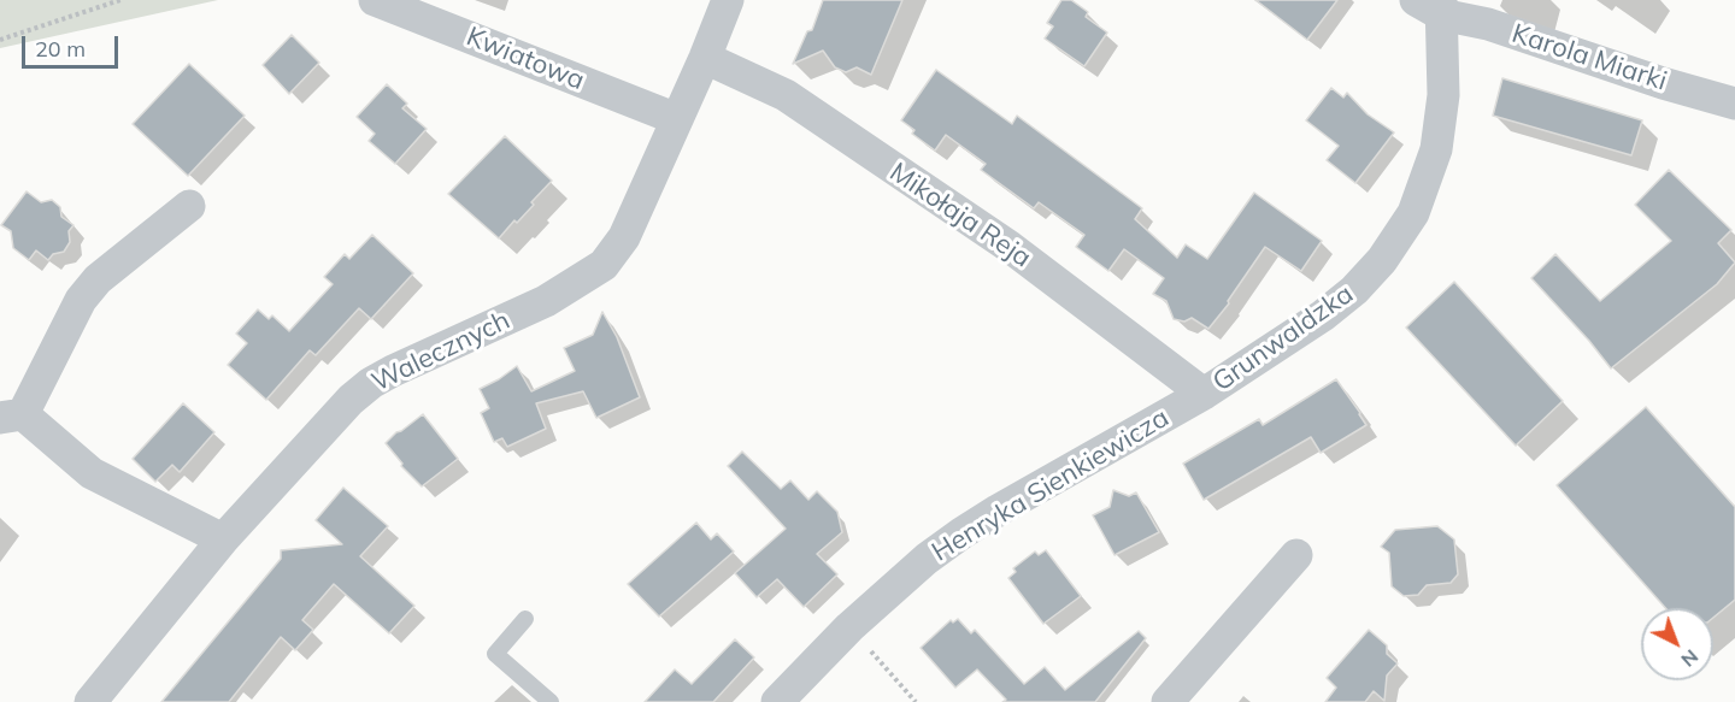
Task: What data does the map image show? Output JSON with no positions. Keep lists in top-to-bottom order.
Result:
{
  "streets": {
    "street": [
      "Karola Miarki",
      "Kwiatowa",
      "Mikołaja Reja",
      "Grunwaldzka",
      "Walecznych",
      "Henryka Sienkiewicza"
    ]
  },
  "crossings": [
    ["Karola Miarki", "Grunwaldzka"],
    ["Kwiatowa", "Walecznych"],
    ["Mikołaja Reja", "Grunwaldzka"],
    ["Mikołaja Reja", "Walecznych"],
    ["Mikołaja Reja", "Henryka Sienkiewicza"],
    ["Grunwaldzka", "Henryka Sienkiewicza"]
  ],
  "scale_bar": "20 m",
  "north": "bottom right"
}
